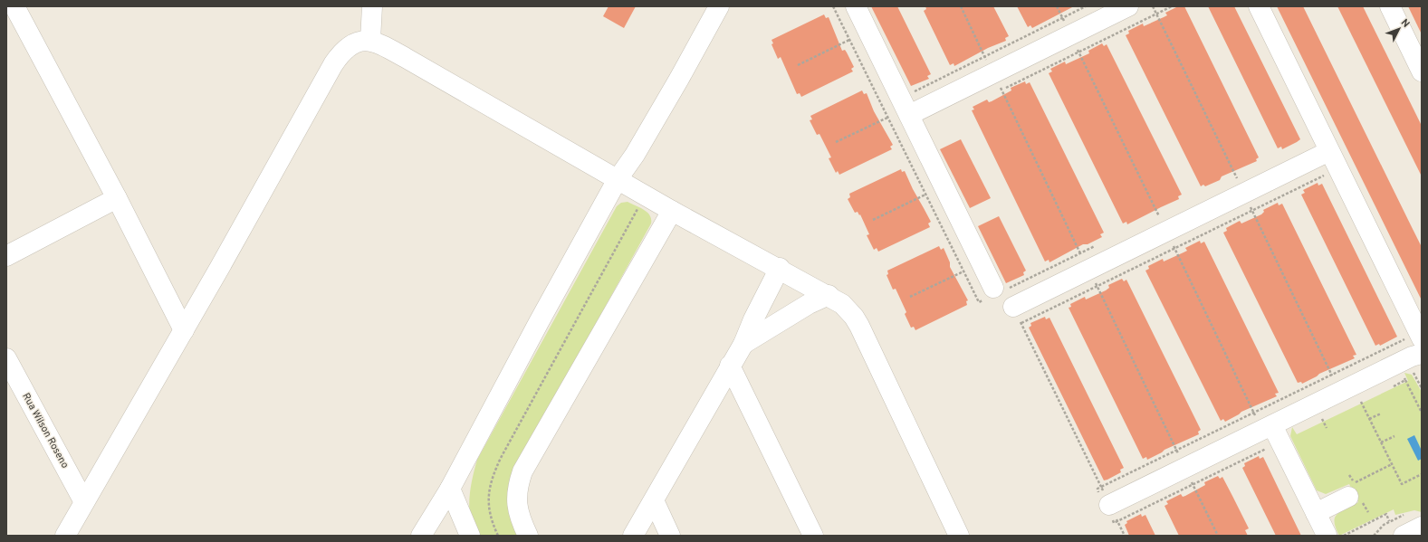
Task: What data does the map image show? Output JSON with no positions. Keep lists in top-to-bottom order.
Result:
{
  "streets": {
    "street": ["Rua Wilson Roseno"]
  },
  "north": "top right"
}
